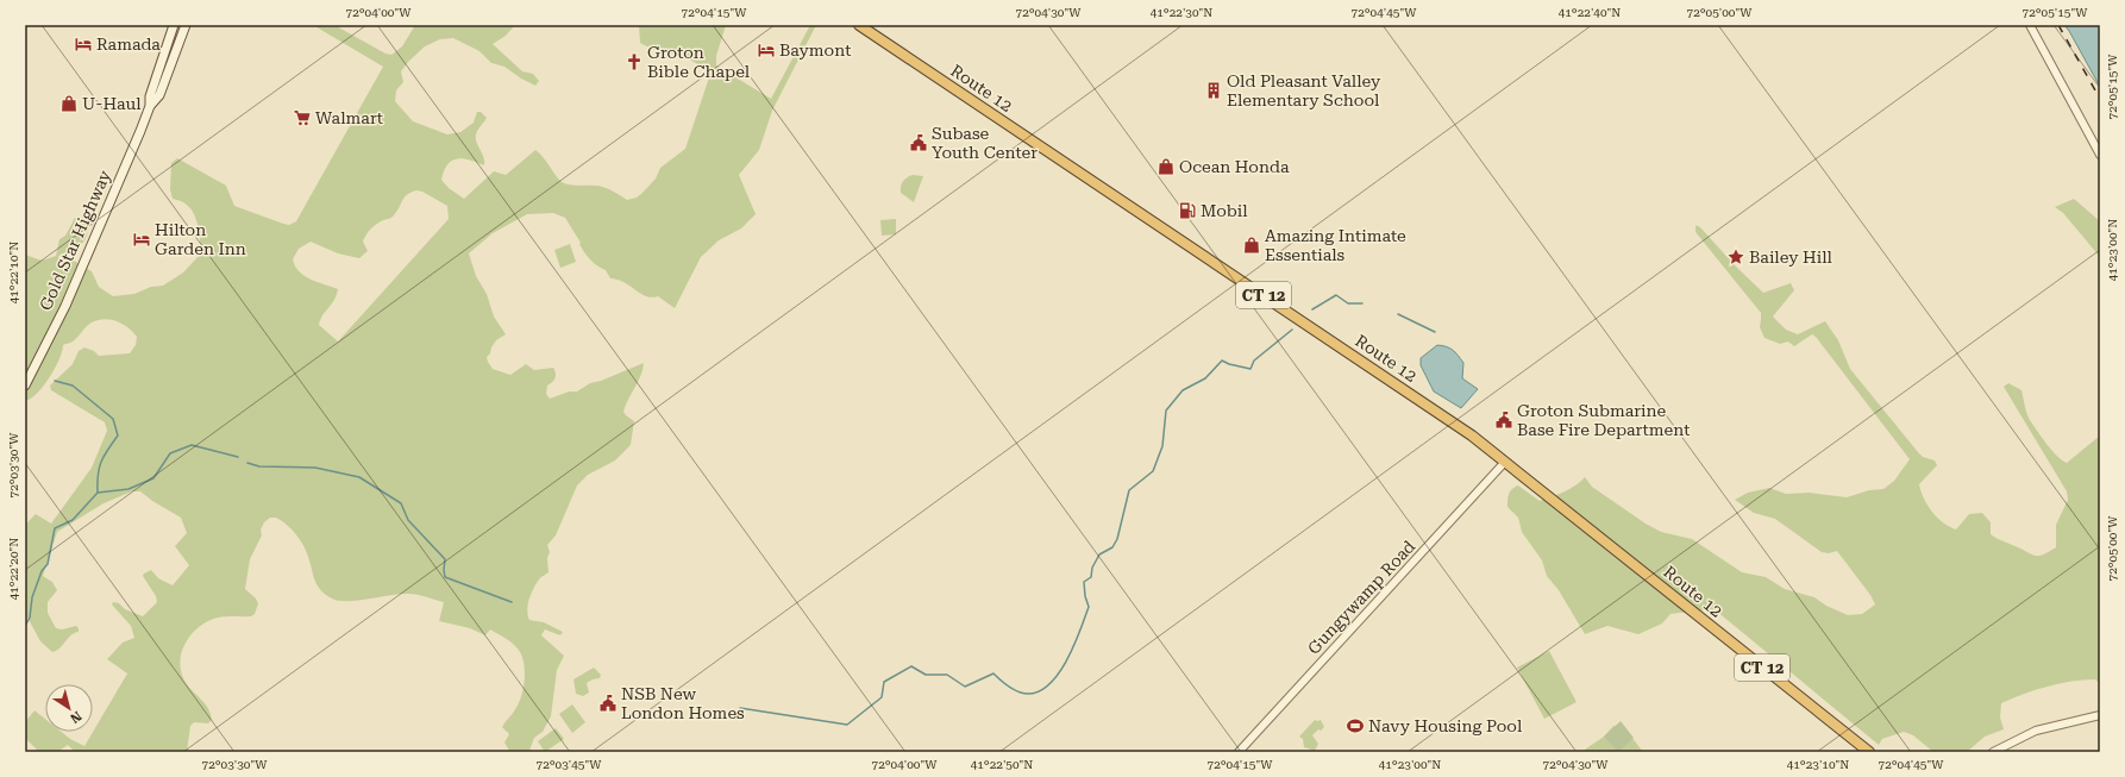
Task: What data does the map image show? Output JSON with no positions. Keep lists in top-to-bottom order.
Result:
{
  "streets": {
    "highway": ["Route 12", "CT 12"],
    "main road": ["Gold Star Highway"],
    "street": ["Gungywamp Road"]
  },
  "crossings": [
    ["Route 12", "Gungywamp Road"]
  ],
  "places": {
    "hotel": ["Ramada", "Baymont", "Hilton Garden Inn"],
    "church": ["Groton Bible Chapel"],
    "building": ["Old Pleasant Valley Elementary School"],
    "shop": ["U-Haul", "Ocean Honda", "Amazing Intimate Essentials"],
    "supermarket": ["Walmart"],
    "public building": ["Subase Youth Center", "Groton Submarine Base Fire Department", "NSB New London Homes"],
    "fuel station": ["Mobil"],
    "place": ["Bailey Hill"],
    "sports": ["Navy Housing Pool"]
  },
  "north": "bottom right",
  "coordinates": [
    "72°04'00\"W",
    "72°04'15\"W",
    "72°04'30\"W",
    "41°22'30\"N",
    "72°04'45\"W",
    "41°22'40\"N",
    "72°05'00\"W",
    "72°05'15\"W",
    "41°23'00\"N",
    "41°22'10\"N",
    "72°03'30\"W",
    "41°22'20\"N",
    "72°03'45\"W",
    "41°22'50\"N",
    "41°23'10\"N"
  ]
}
